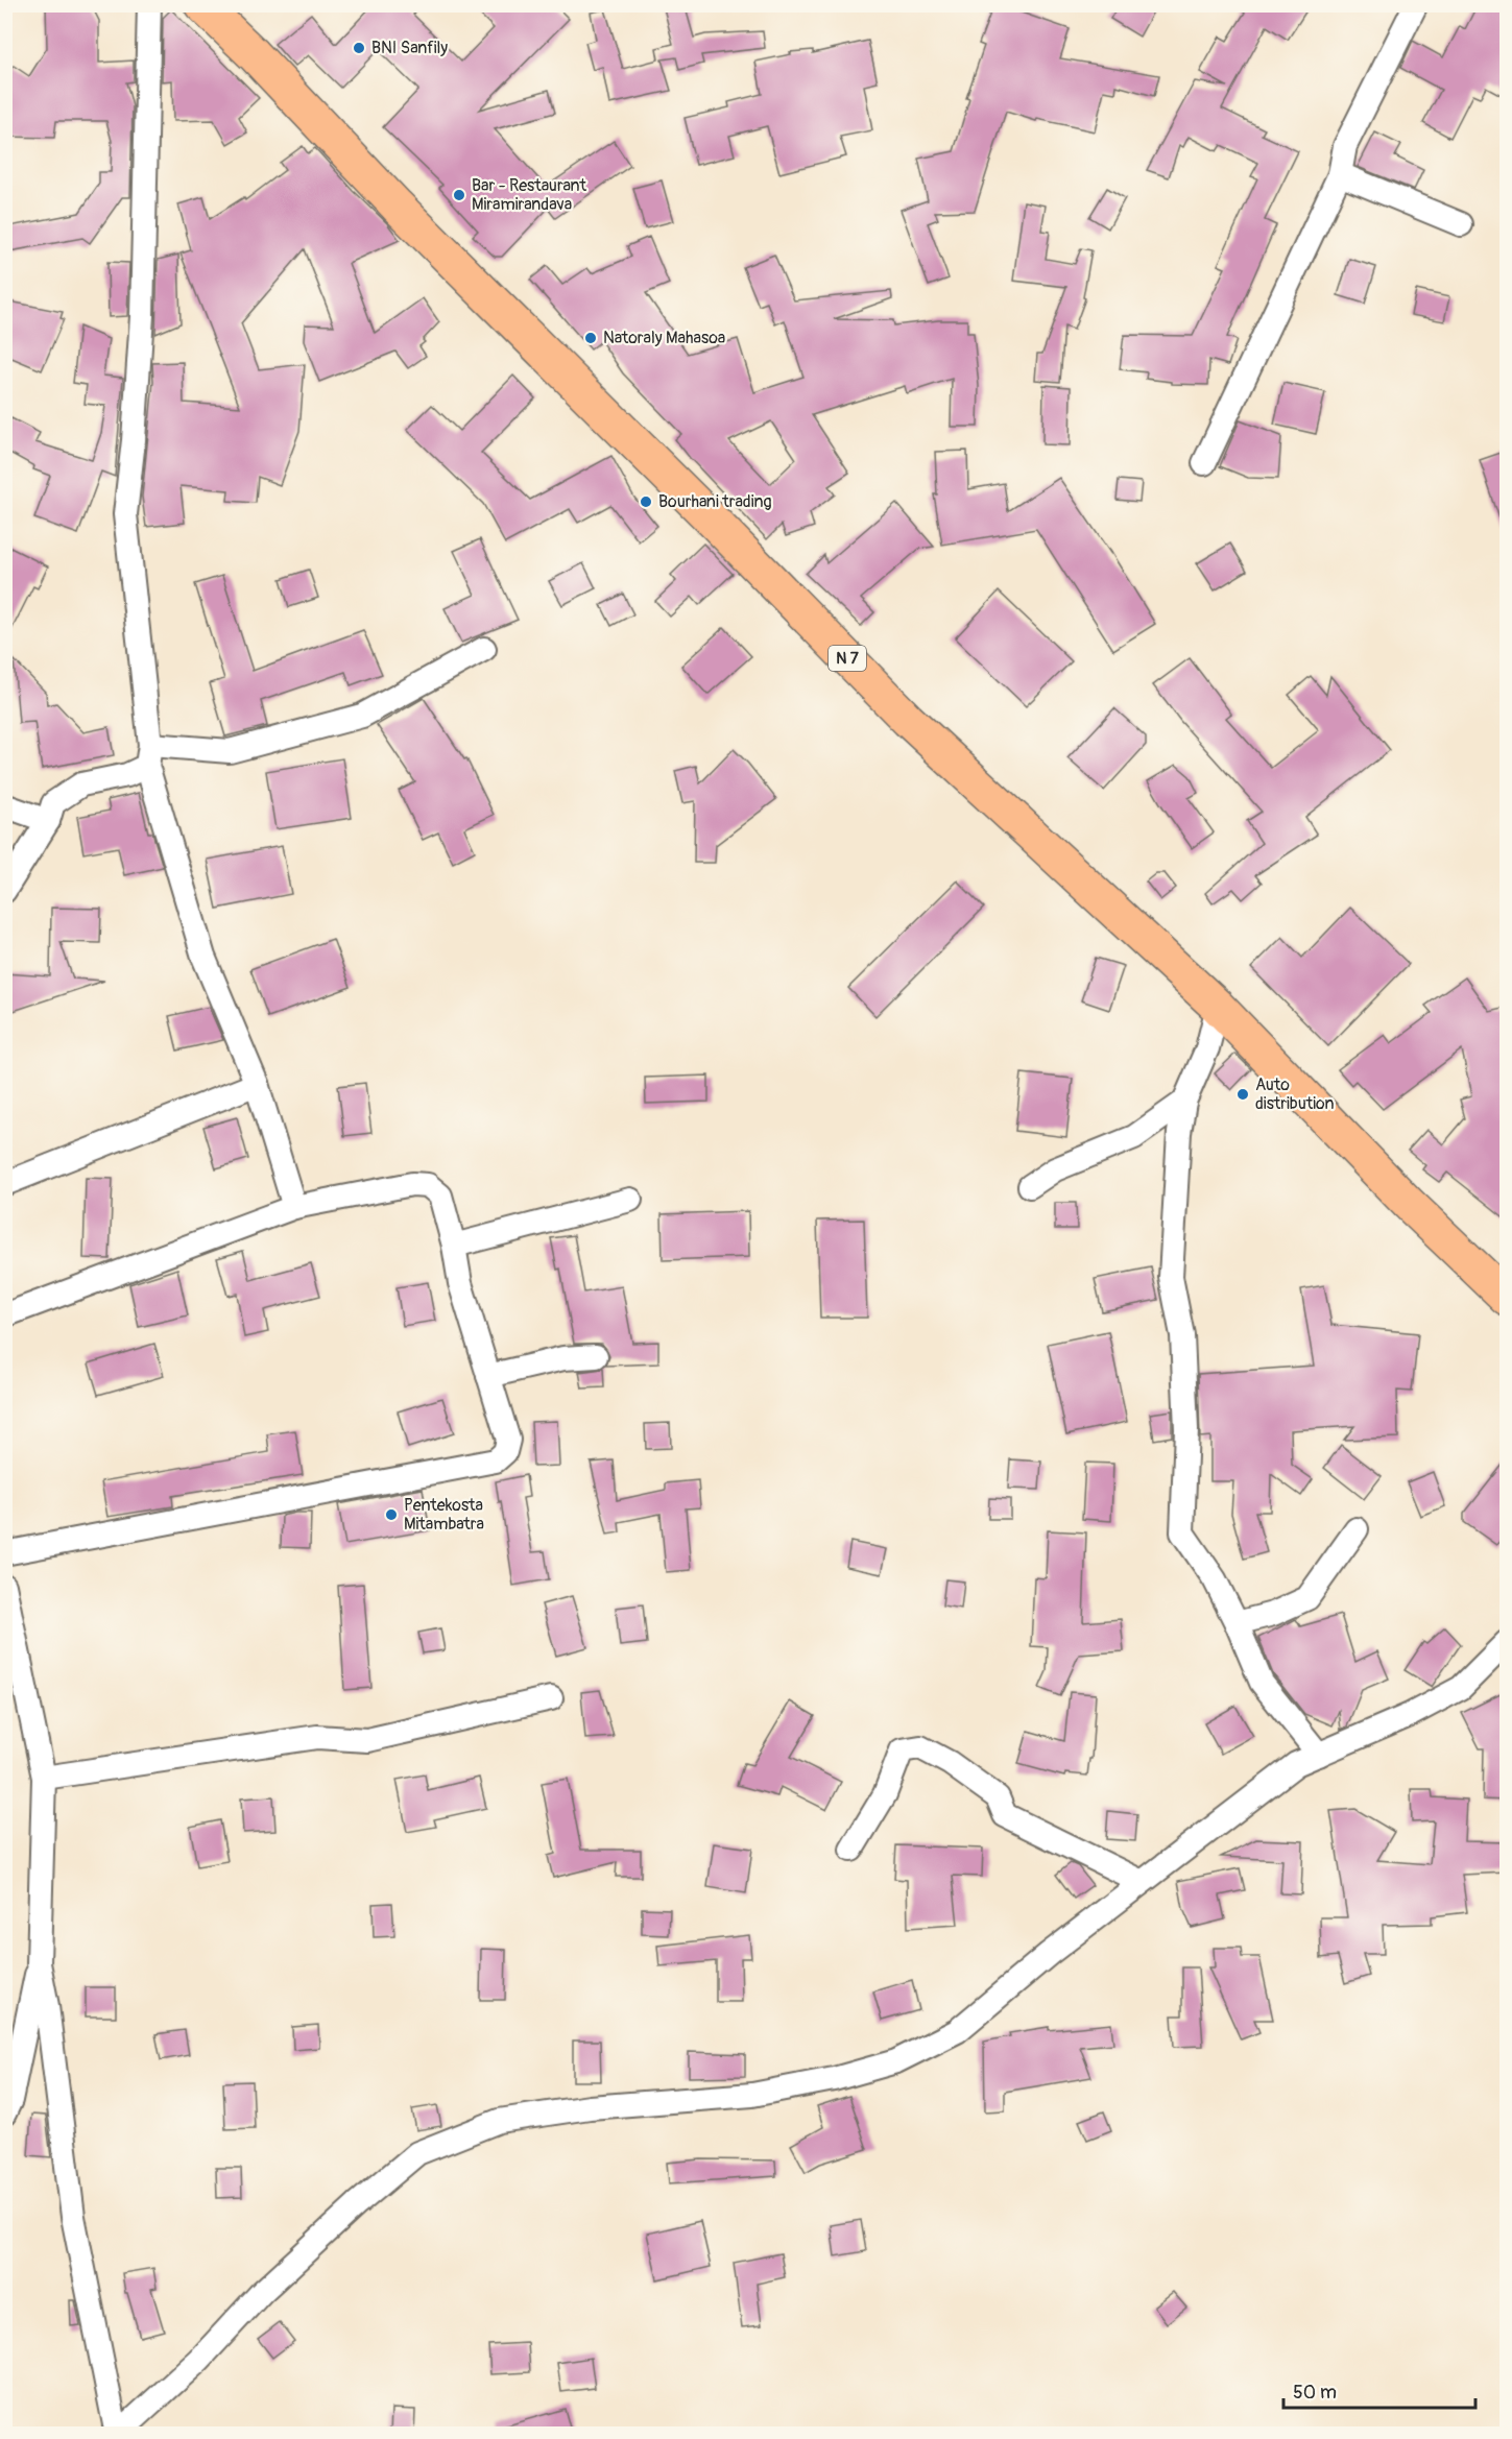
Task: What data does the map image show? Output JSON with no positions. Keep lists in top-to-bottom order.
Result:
{
  "streets": {
    "main road": ["N 7"]
  },
  "places": [
    "BNI Sanfily",
    "Bar - Restaurant Miramirandava",
    "Natoraly Mahasoa",
    "Bourhani trading",
    "Auto distribution",
    "Pentekosta Mitambatra"
  ],
  "scale_bar": "50 m"
}
